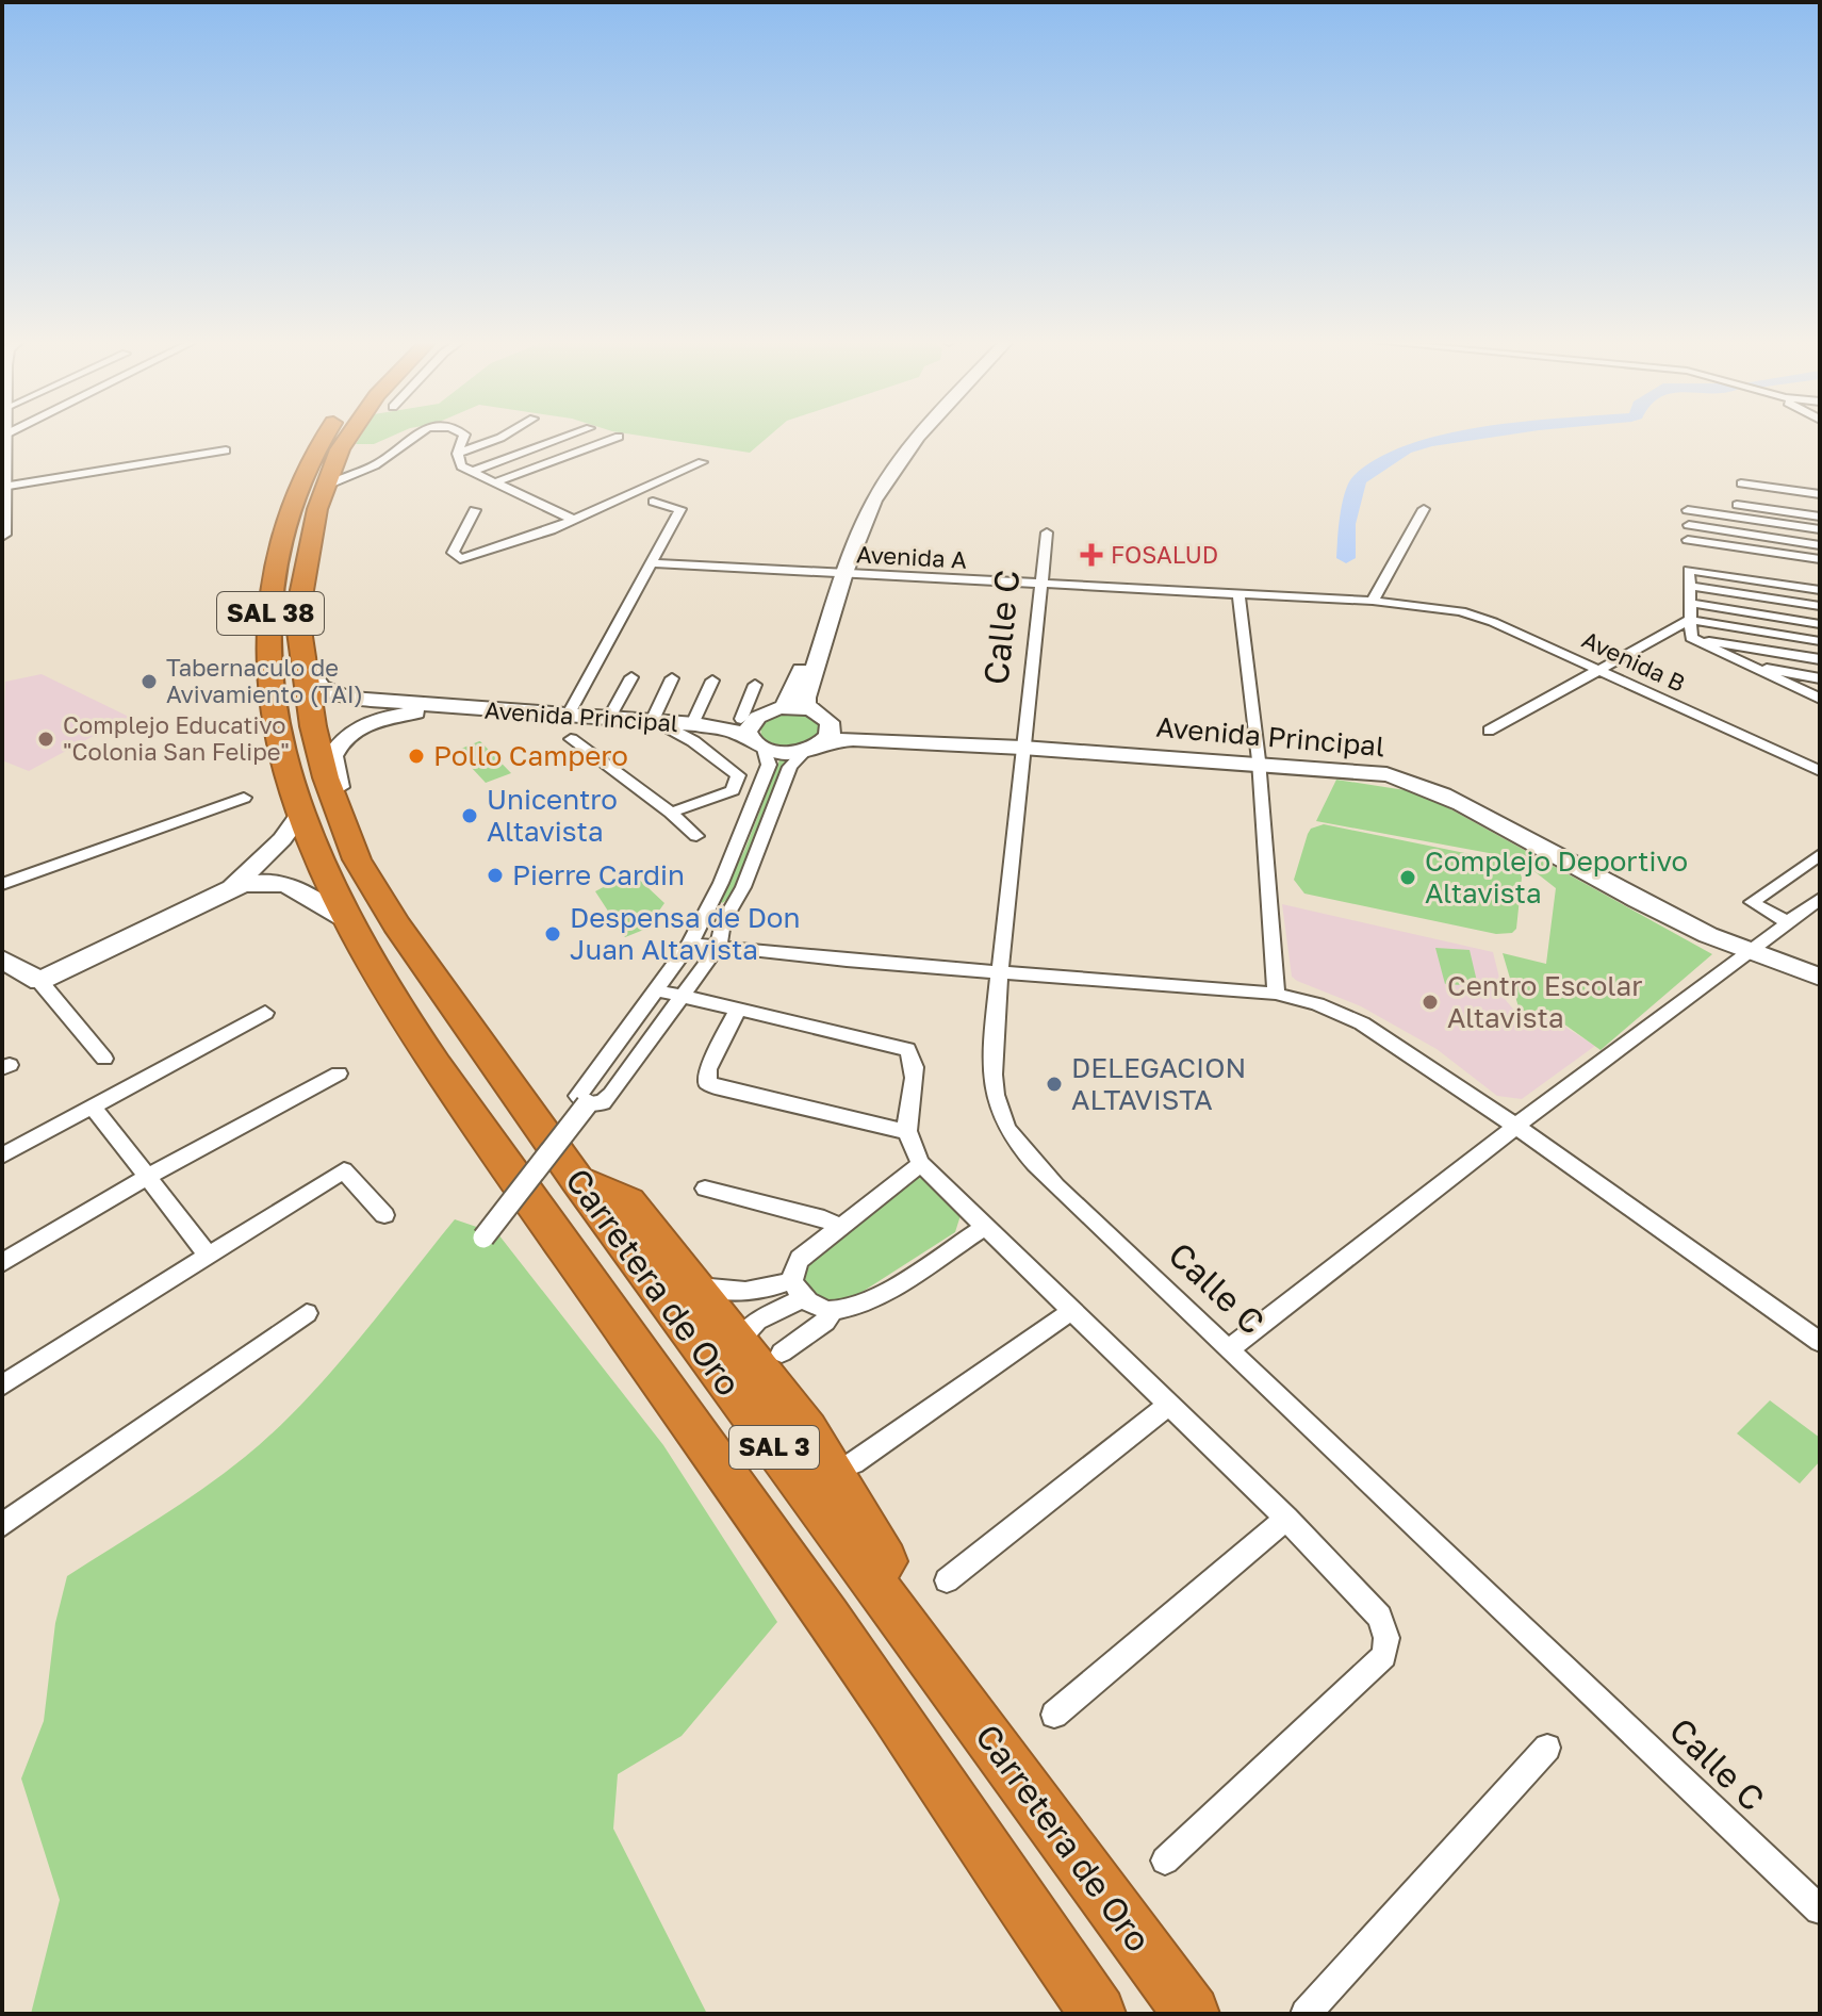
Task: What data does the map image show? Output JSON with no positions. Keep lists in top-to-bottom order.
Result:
{
  "streets": {
    "highway": ["SAL 38", "Carretera de Oro", "SAL 3"],
    "main road": ["Avenida Principal"],
    "street": ["Avenida A", "Calle C", "Avenida B"]
  },
  "crossings": [
    ["Avenida A", "Calle C"],
    ["Avenida A", "Avenida B"],
    ["SAL 38", "Avenida Principal"],
    ["SAL 38", "Carretera de Oro"],
    ["Calle C", "Avenida Principal"],
    ["Avenida Principal", "Carretera de Oro"]
  ],
  "places": {
    "health": ["FOSALUD"],
    "other": [
      "Tabernaculo de Avivamiento (TAI)",
      "Complejo Educativo \"Colonia San Felipe\"",
      "Pollo Campero",
      "Unicentro Altavista",
      "Pierre Cardin",
      "Complejo Deportivo Altavista",
      "Despensa de Don Juan Altavista",
      "Centro Escolar Altavista",
      "DELEGACION ALTAVISTA"
    ]
  }
}
